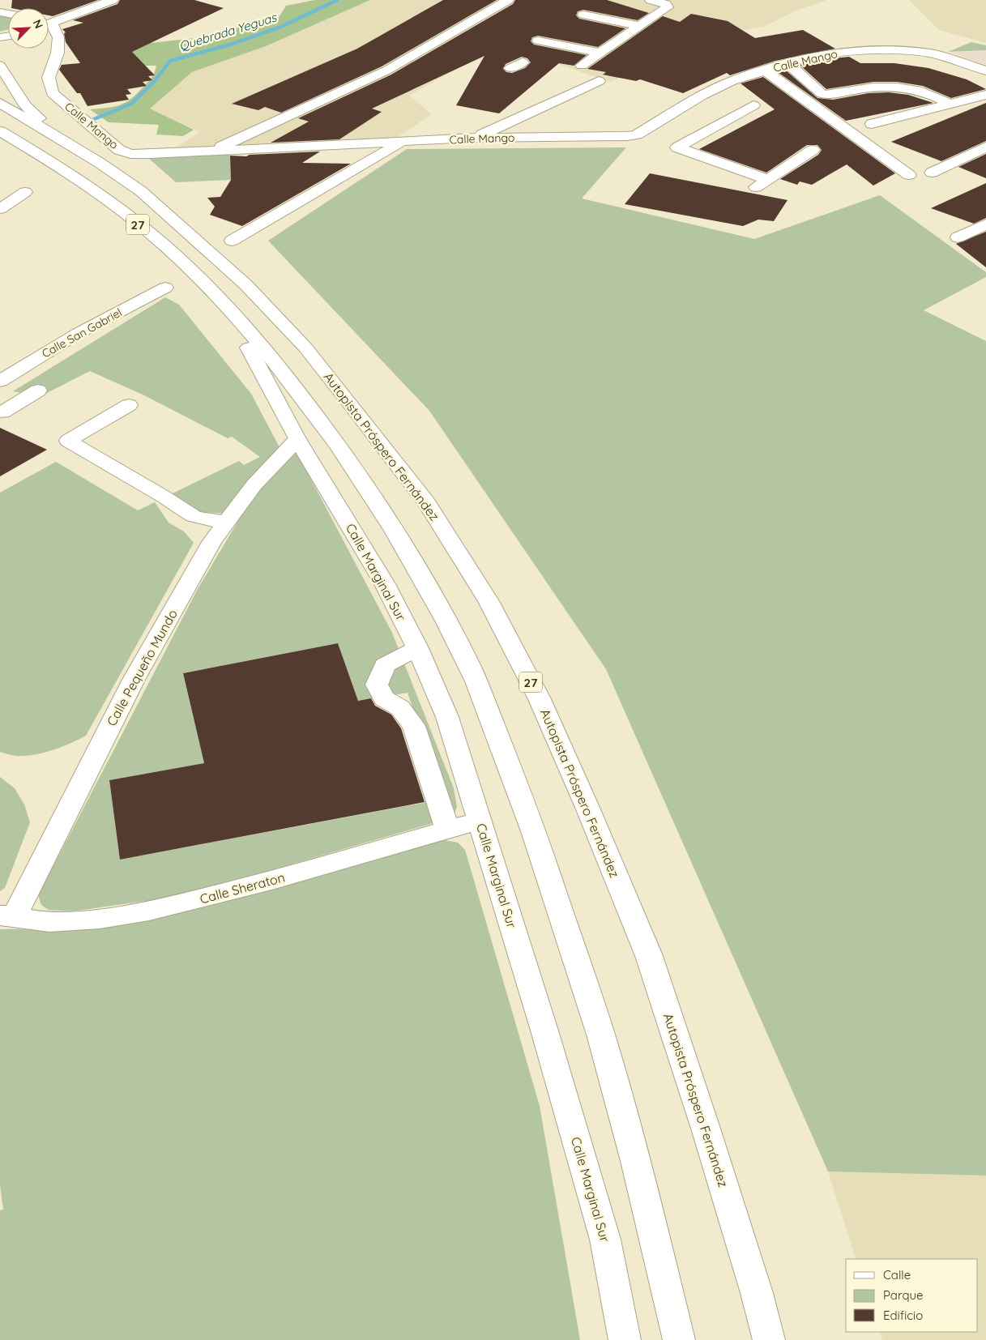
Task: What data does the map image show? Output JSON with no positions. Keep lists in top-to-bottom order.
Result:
{
  "streets": {
    "main road": [
      "Calle Mango",
      "27",
      "Calle San Gabriel",
      "Autopista Próspero Fernández",
      "Calle Marginal Sur",
      "Calle Pequeño Mundo",
      "Calle Sheraton"
    ]
  },
  "crossings": [
    ["27", "Calle Marginal Sur"],
    ["Calle Marginal Sur", "Calle Pequeño Mundo"],
    ["Calle Marginal Sur", "Calle Sheraton"],
    ["Calle Pequeño Mundo", "Calle Sheraton"]
  ],
  "water": ["Quebrada Yeguas"],
  "legend": ["Calle", "Parque", "Edificio"],
  "north": "top right"
}
